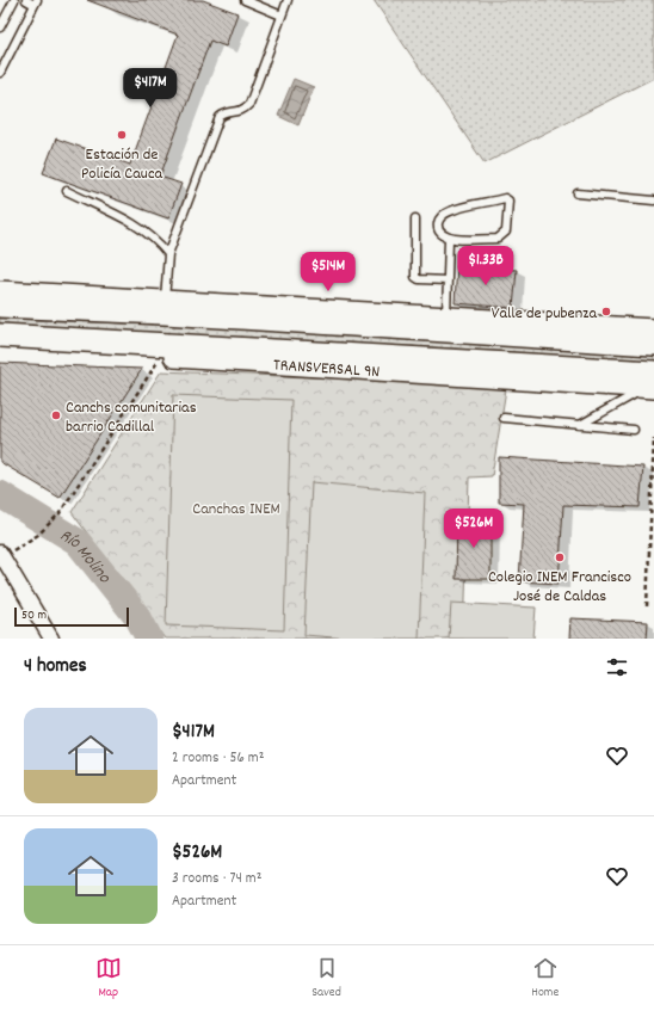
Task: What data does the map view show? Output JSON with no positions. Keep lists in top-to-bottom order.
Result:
{
  "streets": {
    "main road": ["TRANSVERSAL 9N"]
  },
  "water": ["Río Molino"],
  "parks": ["Canchas INEM"],
  "places": [
    "Estación de Policía Cauca",
    "Valle de pubenza",
    "Canchs comunitarias barrio Cadillal",
    "Colegio INEM Francisco José de Caldas"
  ],
  "scale_bar": "50 m",
  "page": {
    "price": [
      "$417M",
      "$1.33B",
      "$514M",
      "$526M"
    ],
    "scale": "50 m",
    "heading": "4 homes",
    "list": [
      {
        "name": "$417M",
        "note": "2 rooms · 56 m² · Apartment"
      },
      {
        "name": "$526M",
        "note": "3 rooms · 74 m² · Apartment"
      }
    ],
    "tabs": ["Map", "Saved", "Home"]
  }
}
